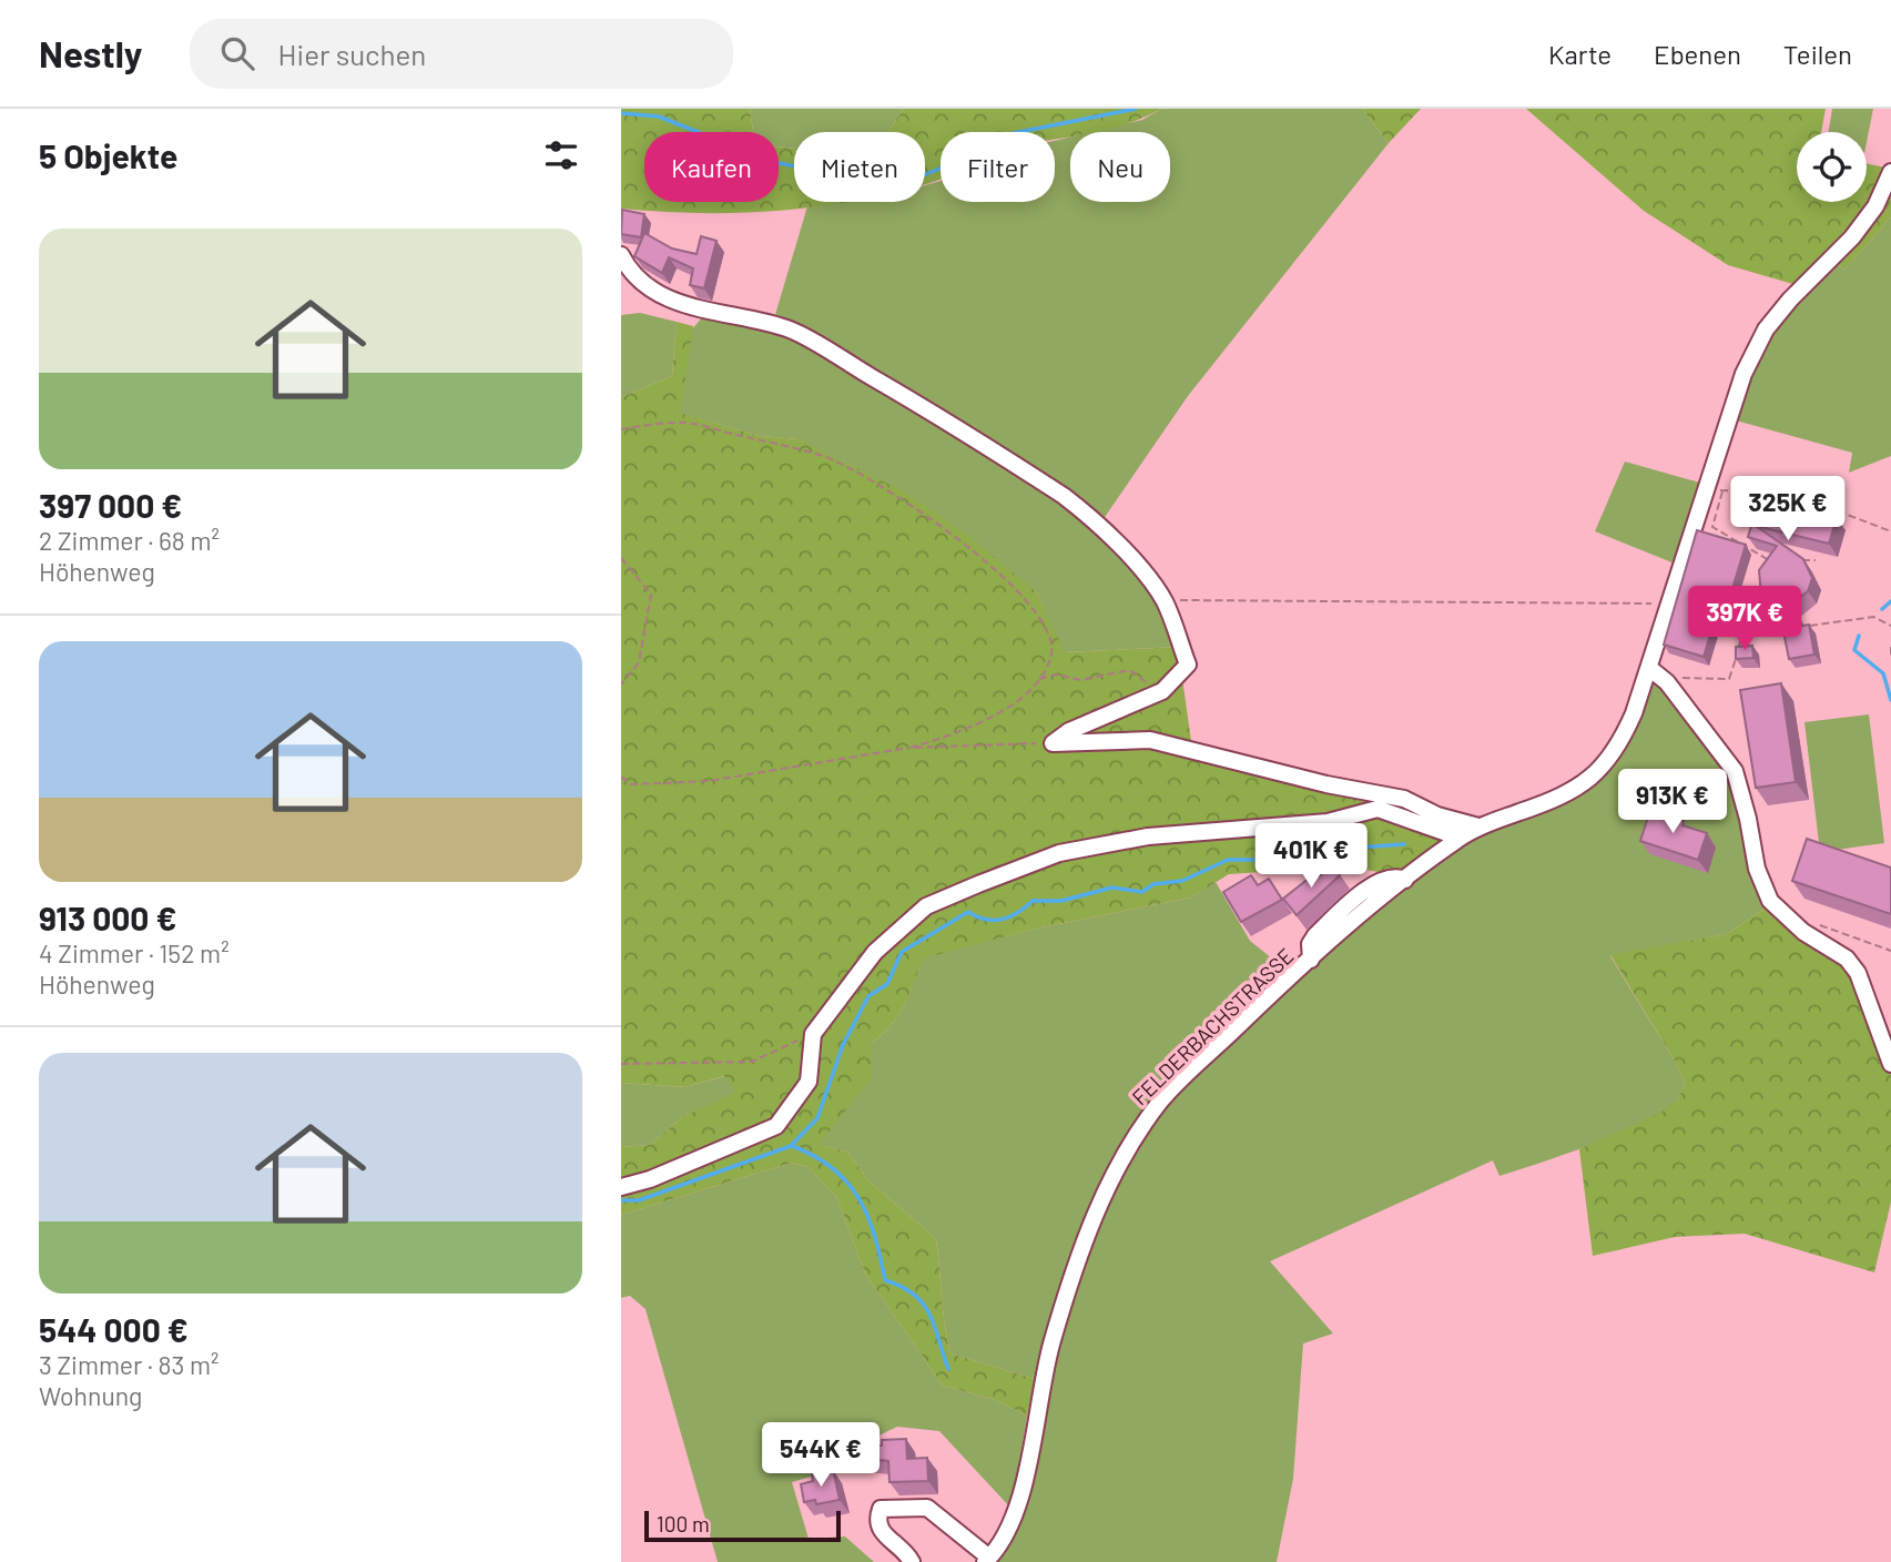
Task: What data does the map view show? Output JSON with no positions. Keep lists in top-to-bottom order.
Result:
{
  "streets": {
    "street": ["FELDERBACHSTRASSE"]
  },
  "scale_bar": "100 m",
  "page": {
    "header": "Nestly",
    "search": "Hier suchen",
    "nav": ["Karte", "Ebenen", "Teilen"],
    "heading": "5 Objekte",
    "chip": [
      "Kaufen",
      "Mieten",
      "Filter",
      "Neu"
    ],
    "list": [
      {
        "name": "397 000 €",
        "note": "2 Zimmer · 68 m² · Höhenweg"
      },
      {
        "name": "913 000 €",
        "note": "4 Zimmer · 152 m² · Höhenweg"
      },
      {
        "name": "544 000 €",
        "note": "3 Zimmer · 83 m² · Wohnung"
      }
    ],
    "price": [
      "325K €",
      "397K €",
      "913K €",
      "401K €",
      "544K €"
    ],
    "scale": "100 m"
  }
}
